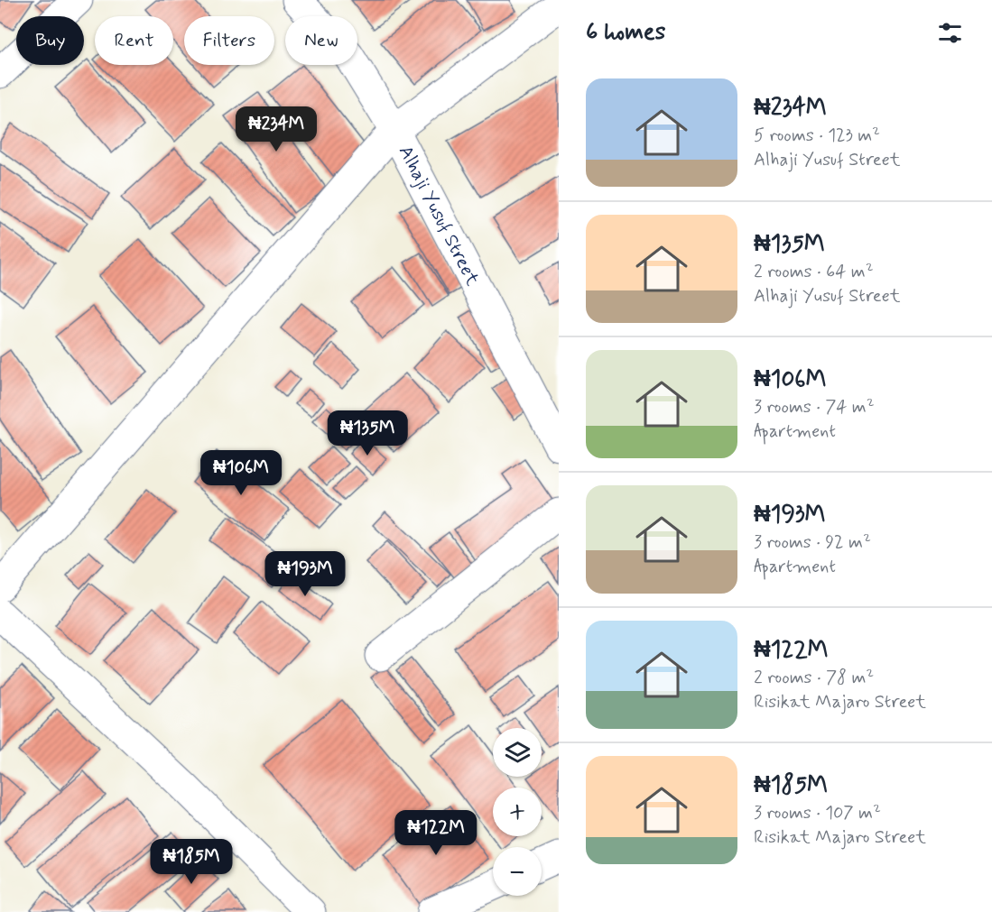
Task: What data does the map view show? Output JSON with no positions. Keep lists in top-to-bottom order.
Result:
{
  "streets": {
    "street": ["Alhaji Yusuf Street"]
  },
  "page": {
    "heading": "6 homes",
    "chip": [
      "Buy",
      "Rent",
      "Filters",
      "New"
    ],
    "list": [
      {
        "name": "₦234M",
        "note": "5 rooms · 123 m² · Alhaji Yusuf Street"
      },
      {
        "name": "₦135M",
        "note": "2 rooms · 64 m² · Alhaji Yusuf Street"
      },
      {
        "name": "₦106M",
        "note": "3 rooms · 74 m² · Apartment"
      },
      {
        "name": "₦193M",
        "note": "3 rooms · 92 m² · Apartment"
      },
      {
        "name": "₦122M",
        "note": "2 rooms · 78 m² · Risikat Majaro Street"
      },
      {
        "name": "₦185M",
        "note": "3 rooms · 107 m² · Risikat Majaro Street"
      }
    ],
    "price": [
      "₦234M",
      "₦135M",
      "₦106M",
      "₦193M",
      "₦122M",
      "₦185M"
    ],
    "map_buttons": ["+", "−"]
  }
}
